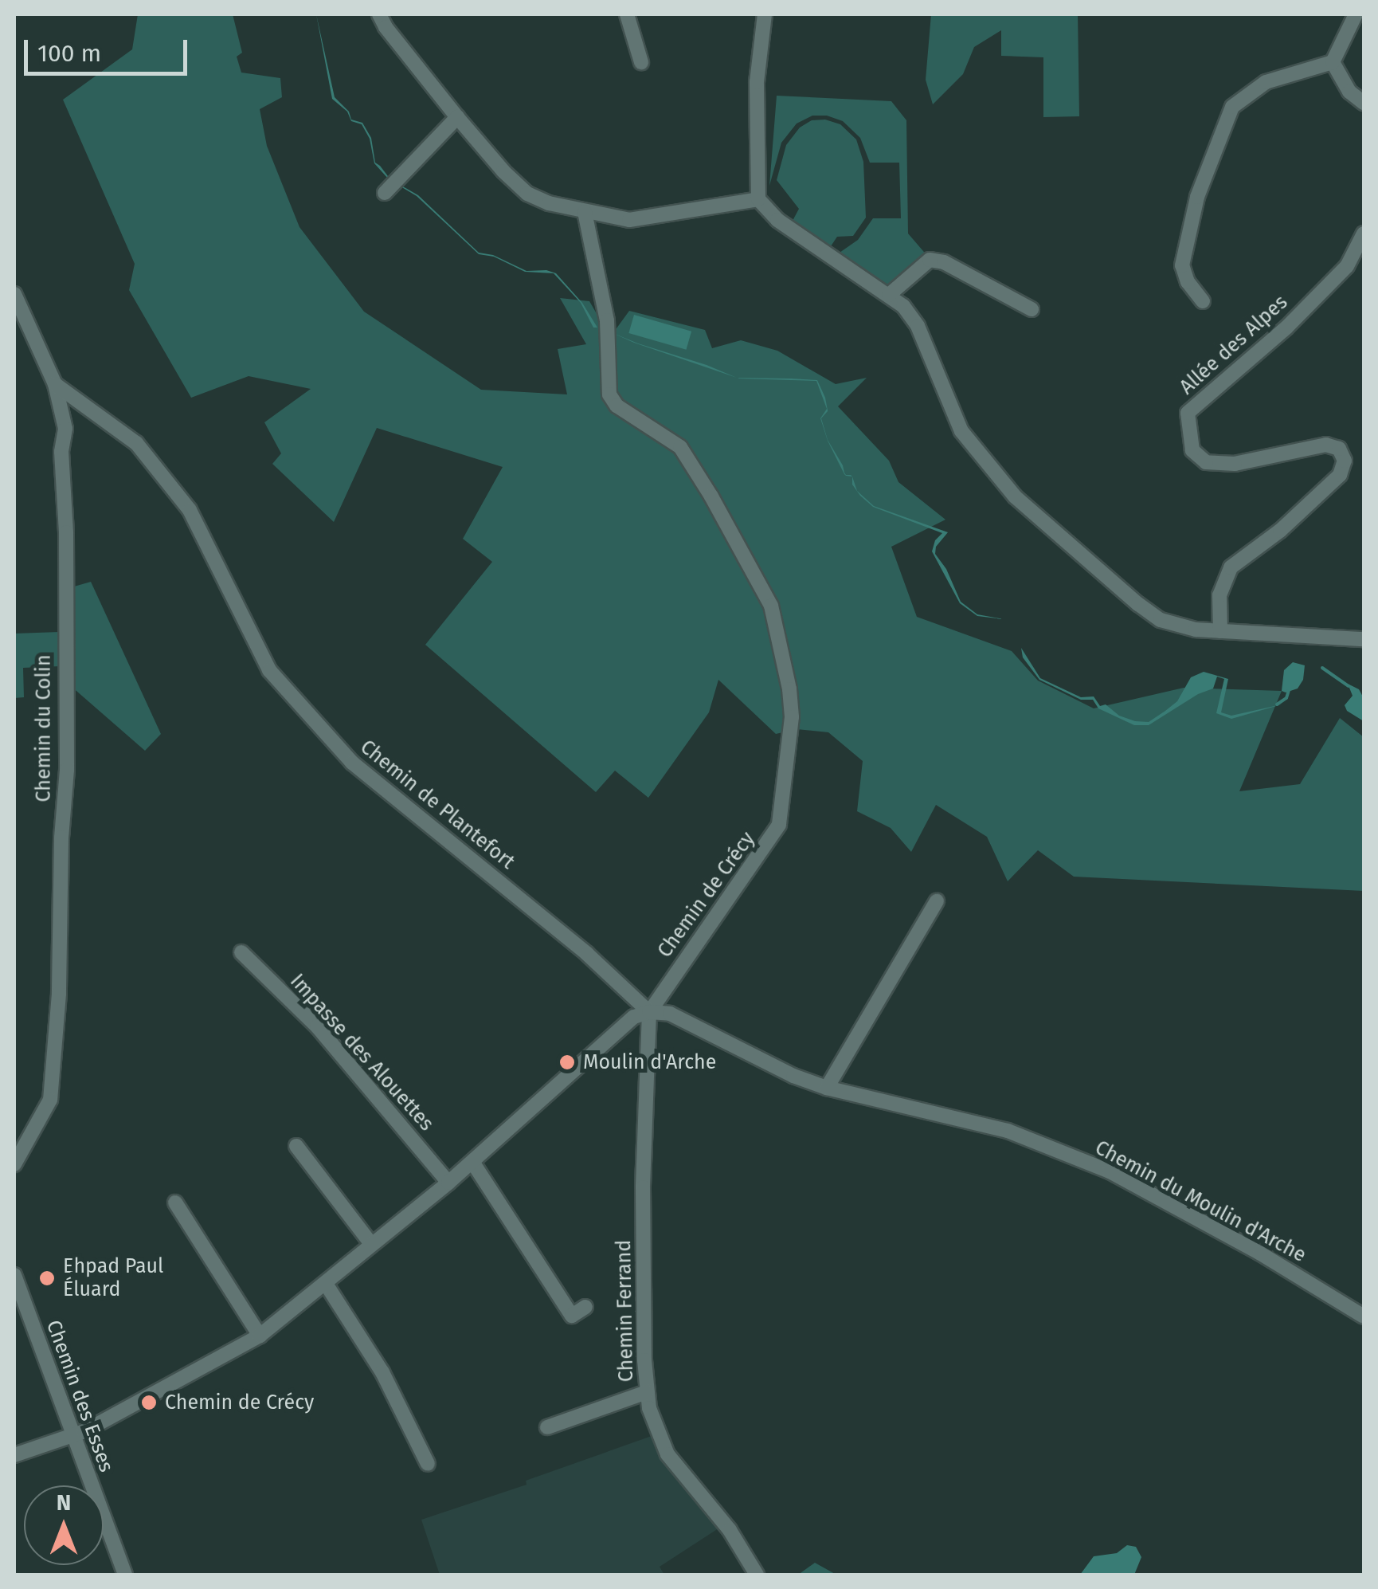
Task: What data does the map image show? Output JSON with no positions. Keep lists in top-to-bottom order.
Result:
{
  "streets": {
    "street": [
      "Allée des Alpes",
      "Chemin du Colin",
      "Chemin de Plantefort",
      "Chemin de Crécy",
      "Impasse des Alouettes",
      "Chemin du Moulin d'Arche",
      "Chemin Ferrand",
      "Chemin des Esses"
    ]
  },
  "crossings": [
    ["Chemin du Colin", "Chemin de Plantefort"],
    ["Chemin de Plantefort", "Chemin de Crécy"],
    ["Chemin de Plantefort", "Chemin du Moulin d'Arche"],
    ["Chemin de Plantefort", "Chemin Ferrand"],
    ["Chemin de Crécy", "Impasse des Alouettes"],
    ["Chemin de Crécy", "Chemin du Moulin d'Arche"],
    ["Chemin de Crécy", "Chemin Ferrand"],
    ["Chemin de Crécy", "Chemin des Esses"],
    ["Chemin du Moulin d'Arche", "Chemin Ferrand"]
  ],
  "places": ["Moulin d'Arche", "Ehpad Paul Éluard", "Chemin de Crécy"],
  "scale_bar": "100 m",
  "north": "top"
}
